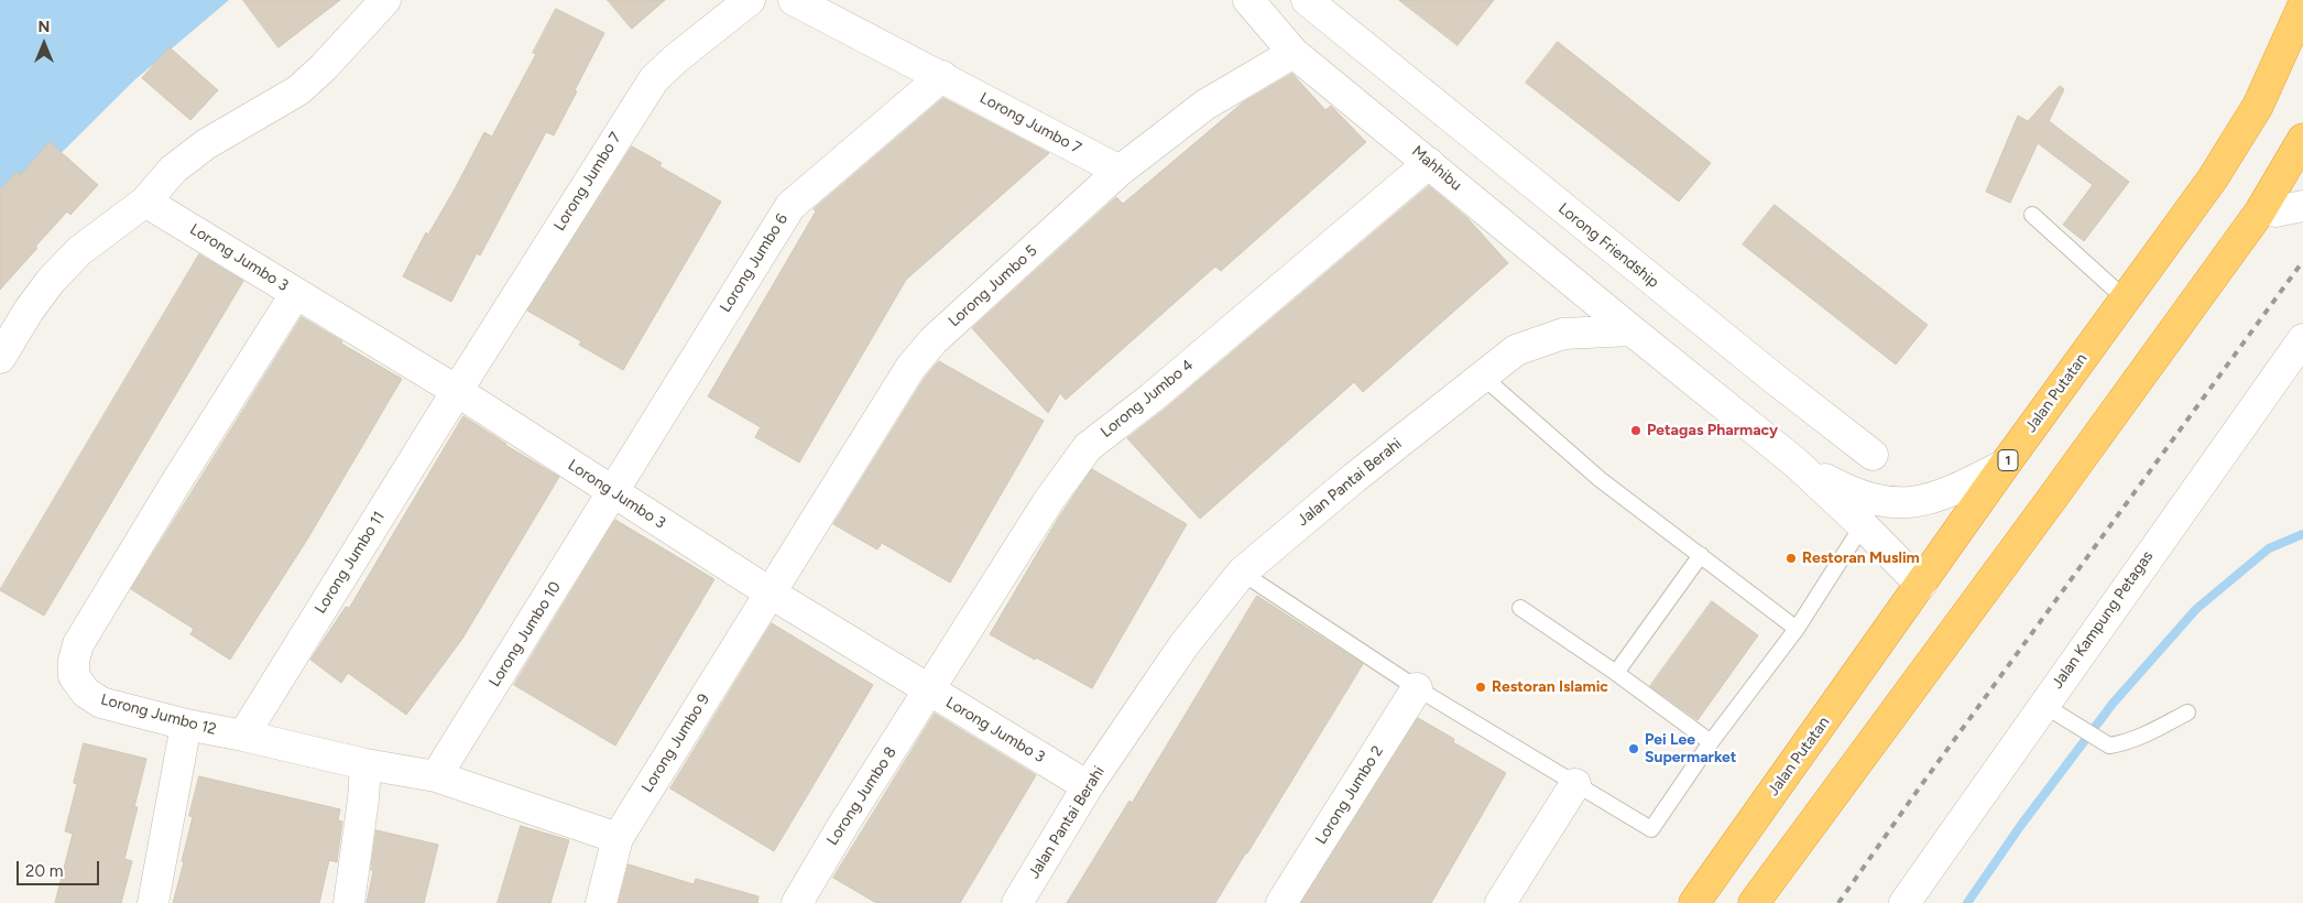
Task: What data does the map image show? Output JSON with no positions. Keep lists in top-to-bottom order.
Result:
{
  "streets": {
    "highway": ["Jalan Putatan", "1"],
    "street": [
      "Lorong Jumbo 7",
      "Mahhibu",
      "Lorong Friendship",
      "Lorong Jumbo 3",
      "Lorong Jumbo 6",
      "Lorong Jumbo 5",
      "Lorong Jumbo 4",
      "Jalan Pantai Berahi",
      "Lorong Jumbo 11",
      "Jalan Kampung Petagas",
      "Lorong Jumbo 10",
      "Lorong Jumbo 12",
      "Lorong Jumbo 9",
      "Lorong Jumbo 2",
      "Lorong Jumbo 8"
    ]
  },
  "crossings": [
    ["Lorong Jumbo 7", "Lorong Jumbo 3"],
    ["Lorong Jumbo 7", "Lorong Jumbo 6"],
    ["Lorong Jumbo 7", "Lorong Jumbo 5"],
    ["Lorong Jumbo 7", "Lorong Jumbo 11"],
    ["Mahhibu", "Lorong Jumbo 5"],
    ["Mahhibu", "Lorong Jumbo 4"],
    ["Mahhibu", "Jalan Pantai Berahi"],
    ["Lorong Jumbo 3", "Lorong Jumbo 6"],
    ["Lorong Jumbo 3", "Lorong Jumbo 5"],
    ["Lorong Jumbo 3", "Lorong Jumbo 4"],
    ["Lorong Jumbo 3", "Jalan Pantai Berahi"],
    ["Lorong Jumbo 3", "Lorong Jumbo 11"],
    ["Lorong Jumbo 3", "Lorong Jumbo 10"],
    ["Lorong Jumbo 3", "Lorong Jumbo 12"],
    ["Lorong Jumbo 3", "Lorong Jumbo 9"],
    ["Lorong Jumbo 3", "Lorong Jumbo 8"],
    ["Lorong Jumbo 6", "Lorong Jumbo 10"],
    ["Lorong Jumbo 5", "Lorong Jumbo 9"],
    ["Lorong Jumbo 4", "Lorong Jumbo 8"],
    ["Lorong Jumbo 11", "Lorong Jumbo 12"],
    ["Lorong Jumbo 10", "Lorong Jumbo 12"],
    ["Lorong Jumbo 12", "Lorong Jumbo 9"]
  ],
  "places": [
    "Petagas Pharmacy",
    "Restoran Muslim",
    "Restoran Islamic",
    "Pei Lee Supermarket"
  ],
  "scale_bar": "20 m",
  "north": "top"
}
